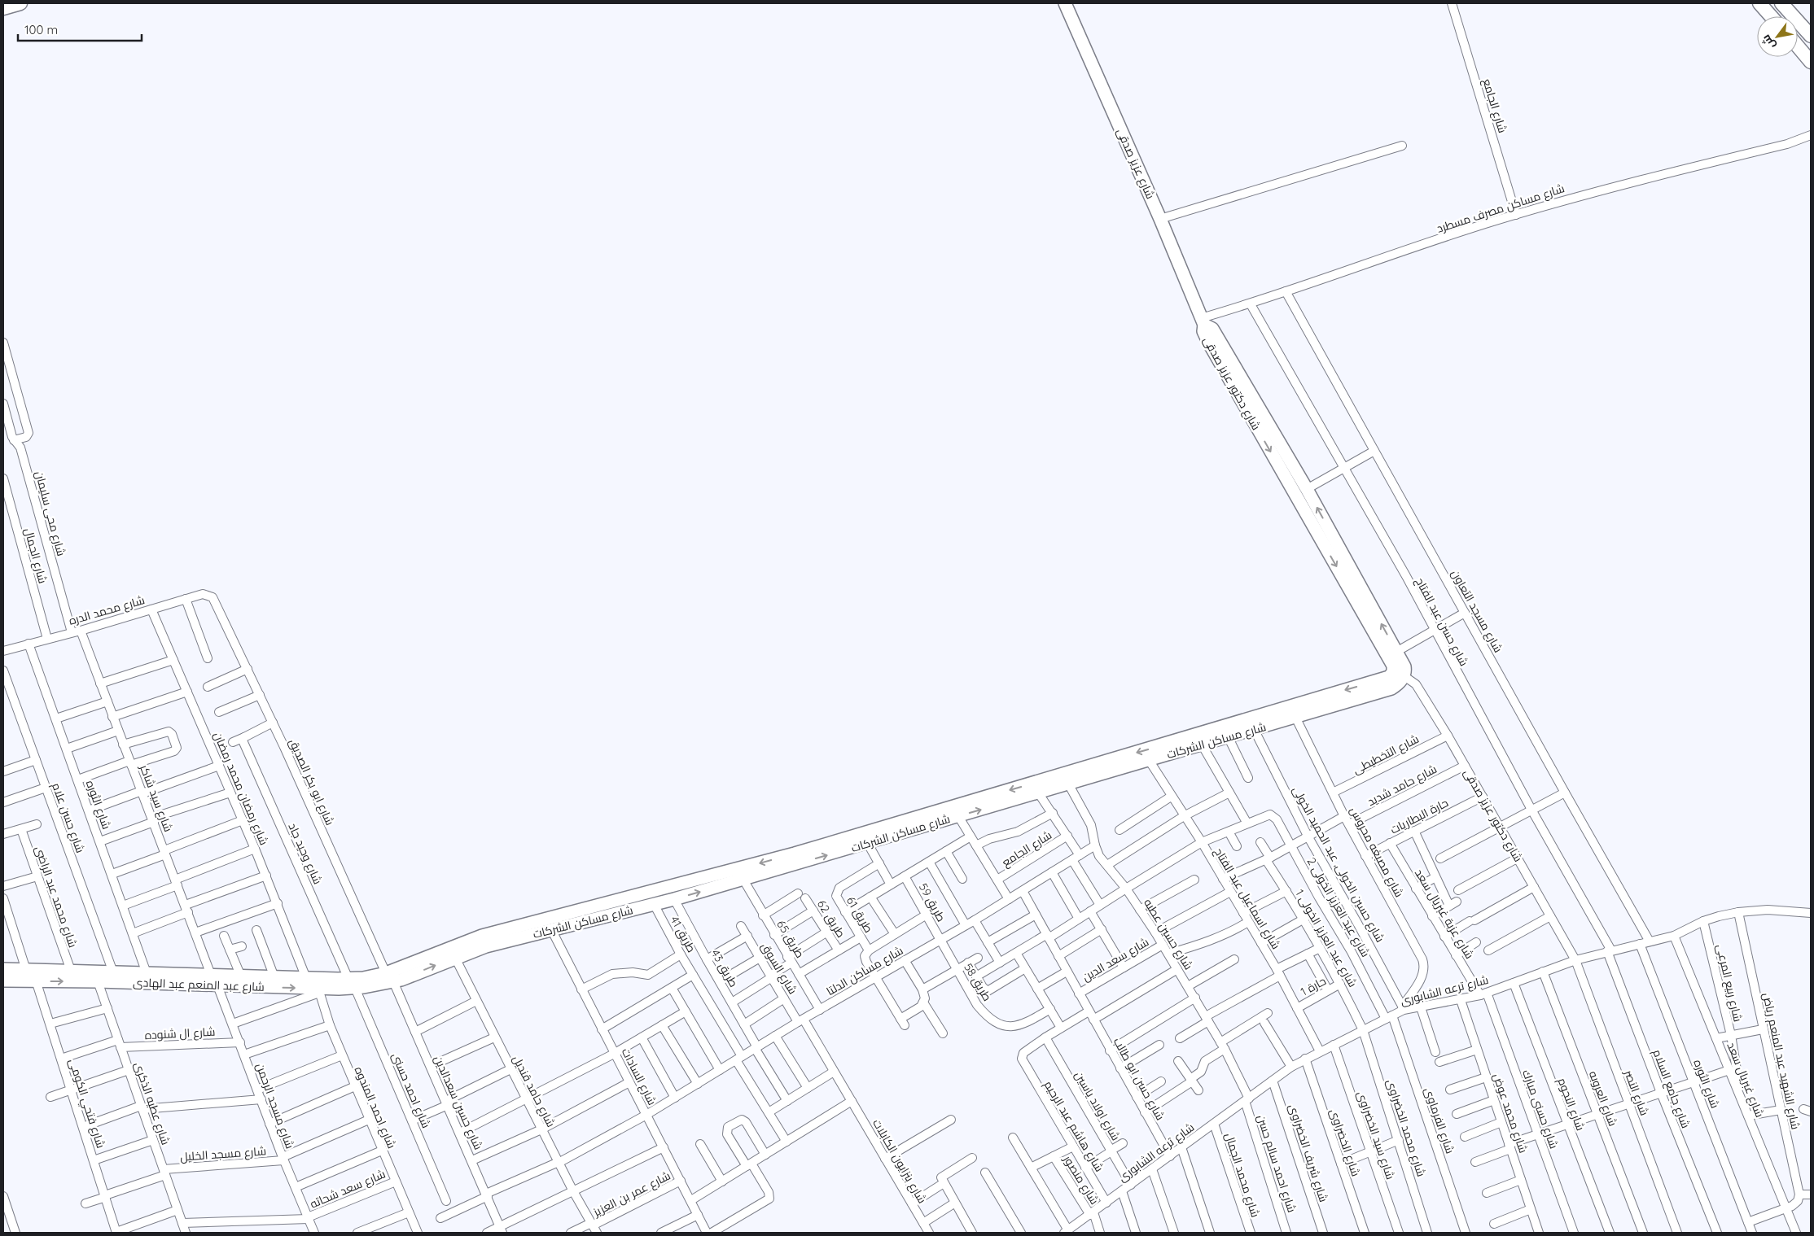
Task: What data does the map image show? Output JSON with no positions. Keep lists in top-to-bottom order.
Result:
{
  "streets": {
    "street": [
      "شارع الجامع",
      "شارع عزيز صدقى",
      "شارع مساكن مصرف مسطرد",
      "شارع دكتور عزيز صدقى",
      "شارع محى سليمان",
      "شارع الجمال",
      "شارع محمد الدره",
      "شارع مسجد التعاون",
      "شارع حسن عبد الفتاح",
      "شارع مساكن الشركات",
      "شارع التخطيطى",
      "شارع ابو بكر الصديق",
      "شارع حامد شديد",
      "شارع رمضان محمد رمضان",
      "شارع سيد شاكر",
      "شارع الثوره",
      "حارة البطاريات",
      "شارع حسن علام",
      "شارع مصبغه محروس",
      "شارع وحيد جاد",
      "شارع حسين الخولى, عبد الحميد الخولى",
      "شارع محمد عبد الراضى",
      "شارع اسماعيل عبد الفتاح",
      "طريق 59",
      "شارع عبد العزيز الخولى 2",
      "شارع عزبة غبريال سعد",
      "طريق 61",
      "طريق 62",
      "طريق 41",
      "شارع حسين عطيه",
      "شارع عبد العزيز الخولى 1",
      "طريق 65",
      "شارع سعد الدين",
      "طريق 43",
      "شارع السوق",
      "شارع مساكن الدلتا",
      "طريق 58",
      "شارع ربيع المرعى",
      "شارع عبد المنعم عبد الهادى",
      "حارة 1",
      "شارع ترعه الشابورى",
      "شارع ال شنوده",
      "شارع الشهيد عبد المنعم رياض",
      "شارع السادات",
      "شارع حسن ابو طالب",
      "شارع غبريال سعد",
      "شارع جامع السلام",
      "شارع احمد حسنى",
      "شارع حامد قنديل",
      "شارع النصر",
      "شارع العروبه",
      "شارع حسين سعدالدين",
      "شارع فتحي الكومى",
      "شارع عطيه الذكرى",
      "شارع النجوم",
      "شارع مسجد الرحمن",
      "شارع اولاد ياسين",
      "شارع احمد المندوه",
      "شارع حسنى مبارك",
      "شارع محمد عوض",
      "شارع الفرماوى",
      "شارع هاشم عبد الرحيم",
      "شارع محمد الخضراوى",
      "شارع سيد الخضراوى",
      "شارع الخضراوى",
      "شارع شريف الخضراوى",
      "شارع مسجد الخليل",
      "شارع بنزايون الكابلات",
      "شارع احمد سالم حسن",
      "شارع محمد الجمال",
      "شارع منصور",
      "شارع سعد شحاته",
      "شارع عمر بن العزيز"
    ]
  },
  "crossings": [
    ["شارع الجامع", "شارع مساكن مصرف مسطرد"],
    ["شارع عزيز صدقى", "شارع مساكن مصرف مسطرد"],
    ["شارع عزيز صدقى", "شارع دكتور عزيز صدقى"],
    ["شارع مساكن مصرف مسطرد", "شارع دكتور عزيز صدقى"],
    ["شارع مساكن مصرف مسطرد", "شارع مسجد التعاون"],
    ["شارع مساكن مصرف مسطرد", "شارع حسن عبد الفتاح"],
    ["شارع دكتور عزيز صدقى", "شارع مساكن الشركات"],
    ["شارع دكتور عزيز صدقى", "شارع التخطيطى"],
    ["شارع دكتور عزيز صدقى", "شارع حامد شديد"],
    ["شارع دكتور عزيز صدقى", "حارة البطاريات"],
    ["شارع دكتور عزيز صدقى", "شارع ترعه الشابورى"],
    ["شارع دكتور عزيز صدقى", "شارع النصر"],
    ["شارع محى سليمان", "شارع محمد الدره"],
    ["شارع الجمال", "شارع محمد الدره"],
    ["شارع محمد الدره", "شارع ابو بكر الصديق"],
    ["شارع محمد الدره", "شارع رمضان محمد رمضان"],
    ["شارع محمد الدره", "شارع سيد شاكر"],
    ["شارع محمد الدره", "شارع الثوره"],
    ["شارع مسجد التعاون", "شارع ترعه الشابورى"],
    ["شارع حسن عبد الفتاح", "شارع ترعه الشابورى"],
    ["شارع حسن عبد الفتاح", "شارع جامع السلام"],
    ["شارع مساكن الشركات", "شارع ابو بكر الصديق"],
    ["شارع مساكن الشركات", "شارع مصبغه محروس"],
    ["شارع مساكن الشركات", "شارع حسين الخولى, عبد الحميد الخولى"],
    ["شارع مساكن الشركات", "شارع اسماعيل عبد الفتاح"],
    ["شارع مساكن الشركات", "طريق 41"],
    ["شارع مساكن الشركات", "شارع حسين عطيه"],
    ["شارع مساكن الشركات", "طريق 65"],
    ["شارع مساكن الشركات", "طريق 43"],
    ["شارع مساكن الشركات", "شارع عبد المنعم عبد الهادى"],
    ["شارع مساكن الشركات", "شارع السادات"],
    ["شارع مساكن الشركات", "شارع حامد قنديل"],
    ["شارع مساكن الشركات", "شارع حسين سعدالدين"],
    ["شارع التخطيطى", "شارع مصبغه محروس"],
    ["شارع ابو بكر الصديق", "شارع عبد المنعم عبد الهادى"],
    ["شارع ابو بكر الصديق", "شارع حسين سعدالدين"],
    ["شارع حامد شديد", "شارع مصبغه محروس"],
    ["شارع رمضان محمد رمضان", "شارع عبد المنعم عبد الهادى"],
    ["شارع سيد شاكر", "شارع عبد المنعم عبد الهادى"],
    ["شارع سيد شاكر", "شارع مسجد الرحمن"],
    ["شارع الثوره", "شارع عبد المنعم عبد الهادى"],
    ["شارع الثوره", "شارع ترعه الشابورى"],
    ["حارة البطاريات", "شارع مصبغه محروس"],
    ["حارة البطاريات", "شارع عزبة غبريال سعد"],
    ["شارع حسن علام", "شارع عبد المنعم عبد الهادى"],
    ["شارع مصبغه محروس", "شارع حسين الخولى, عبد الحميد الخولى"],
    ["شارع مصبغه محروس", "شارع ترعه الشابورى"],
    ["شارع وحيد جاد", "شارع عبد المنعم عبد الهادى"],
    ["شارع وحيد جاد", "شارع احمد حسنى"],
    ["شارع حسين الخولى, عبد الحميد الخولى", "شارع ترعه الشابورى"],
    ["شارع محمد عبد الراضى", "شارع عبد المنعم عبد الهادى"],
    ["شارع اسماعيل عبد الفتاح", "حارة 1"],
    ["شارع اسماعيل عبد الفتاح", "شارع ترعه الشابورى"],
    ["طريق 59", "شارع مساكن الدلتا"],
    ["طريق 59", "طريق 58"],
    ["شارع عبد العزيز الخولى 2", "شارع ترعه الشابورى"],
    ["شارع عبد العزيز الخولى 2", "شارع الفرماوى"],
    ["شارع عزبة غبريال سعد", "شارع ترعه الشابورى"],
    ["شارع عزبة غبريال سعد", "شارع حسنى مبارك"],
    ["طريق 41", "شارع مساكن الدلتا"],
    ["شارع حسين عطيه", "شارع سعد الدين"],
    ["شارع حسين عطيه", "شارع مساكن الدلتا"],
    ["شارع حسين عطيه", "شارع ترعه الشابورى"],
    ["شارع حسين عطيه", "شارع احمد سالم حسن"],
    ["شارع عبد العزيز الخولى 1", "حارة 1"],
    ["شارع عبد العزيز الخولى 1", "شارع ترعه الشابورى"],
    ["شارع عبد العزيز الخولى 1", "شارع محمد الخضراوى"],
    ["طريق 65", "شارع مساكن الدلتا"],
    ["شارع سعد الدين", "شارع حسن ابو طالب"],
    ["طريق 43", "شارع مساكن الدلتا"],
    ["شارع السوق", "شارع مساكن الدلتا"],
    ["شارع السوق", "شارع بنزايون الكابلات"],
    ["شارع مساكن الدلتا", "طريق 58"],
    ["شارع مساكن الدلتا", "شارع السادات"],
    ["شارع مساكن الدلتا", "شارع حسن ابو طالب"],
    ["شارع مساكن الدلتا", "شارع حامد قنديل"],
    ["شارع مساكن الدلتا", "شارع حسين سعدالدين"],
    ["شارع ربيع المرعى", "شارع ترعه الشابورى"],
    ["شارع ربيع المرعى", "شارع غبريال سعد"],
    ["شارع عبد المنعم عبد الهادى", "شارع احمد حسنى"],
    ["شارع عبد المنعم عبد الهادى", "شارع حسين سعدالدين"],
    ["شارع عبد المنعم عبد الهادى", "شارع فتحي الكومى"],
    ["شارع عبد المنعم عبد الهادى", "شارع عطيه الذكرى"],
    ["شارع عبد المنعم عبد الهادى", "شارع مسجد الرحمن"],
    ["شارع عبد المنعم عبد الهادى", "شارع احمد المندوه"],
    ["شارع ترعه الشابورى", "شارع الشهيد عبد المنعم رياض"],
    ["شارع ترعه الشابورى", "شارع حسن ابو طالب"],
    ["شارع ترعه الشابورى", "شارع غبريال سعد"],
    ["شارع ترعه الشابورى", "شارع جامع السلام"],
    ["شارع ترعه الشابورى", "شارع النصر"],
    ["شارع ترعه الشابورى", "شارع العروبه"],
    ["شارع ترعه الشابورى", "شارع النجوم"],
    ["شارع ترعه الشابورى", "شارع اولاد ياسين"],
    ["شارع ترعه الشابورى", "شارع حسنى مبارك"],
    ["شارع ترعه الشابورى", "شارع محمد عوض"],
    ["شارع ترعه الشابورى", "شارع الفرماوى"],
    ["شارع ترعه الشابورى", "شارع هاشم عبد الرحيم"],
    ["شارع ترعه الشابورى", "شارع محمد الخضراوى"],
    ["شارع ترعه الشابورى", "شارع سيد الخضراوى"],
    ["شارع ترعه الشابورى", "شارع الخضراوى"],
    ["شارع ترعه الشابورى", "شارع شريف الخضراوى"],
    ["شارع ترعه الشابورى", "شارع احمد سالم حسن"],
    ["شارع ترعه الشابورى", "شارع محمد الجمال"],
    ["شارع ترعه الشابورى", "شارع منصور"],
    ["شارع ال شنوده", "شارع فتحي الكومى"],
    ["شارع ال شنوده", "شارع عطيه الذكرى"],
    ["شارع ال شنوده", "شارع مسجد الرحمن"],
    ["شارع السادات", "شارع عمر بن العزيز"],
    ["شارع حامد قنديل", "شارع عمر بن العزيز"],
    ["شارع فتحي الكومى", "شارع مسجد الخليل"],
    ["شارع عطيه الذكرى", "شارع مسجد الخليل"],
    ["شارع مسجد الرحمن", "شارع مسجد الخليل"],
    ["شارع مسجد الرحمن", "شارع سعد شحاته"],
    ["شارع اولاد ياسين", "شارع هاشم عبد الرحيم"],
    ["شارع احمد المندوه", "شارع مسجد الخليل"],
    ["شارع احمد المندوه", "شارع سعد شحاته"]
  ],
  "scale_bar": "100 m",
  "north": "bottom left"
}
